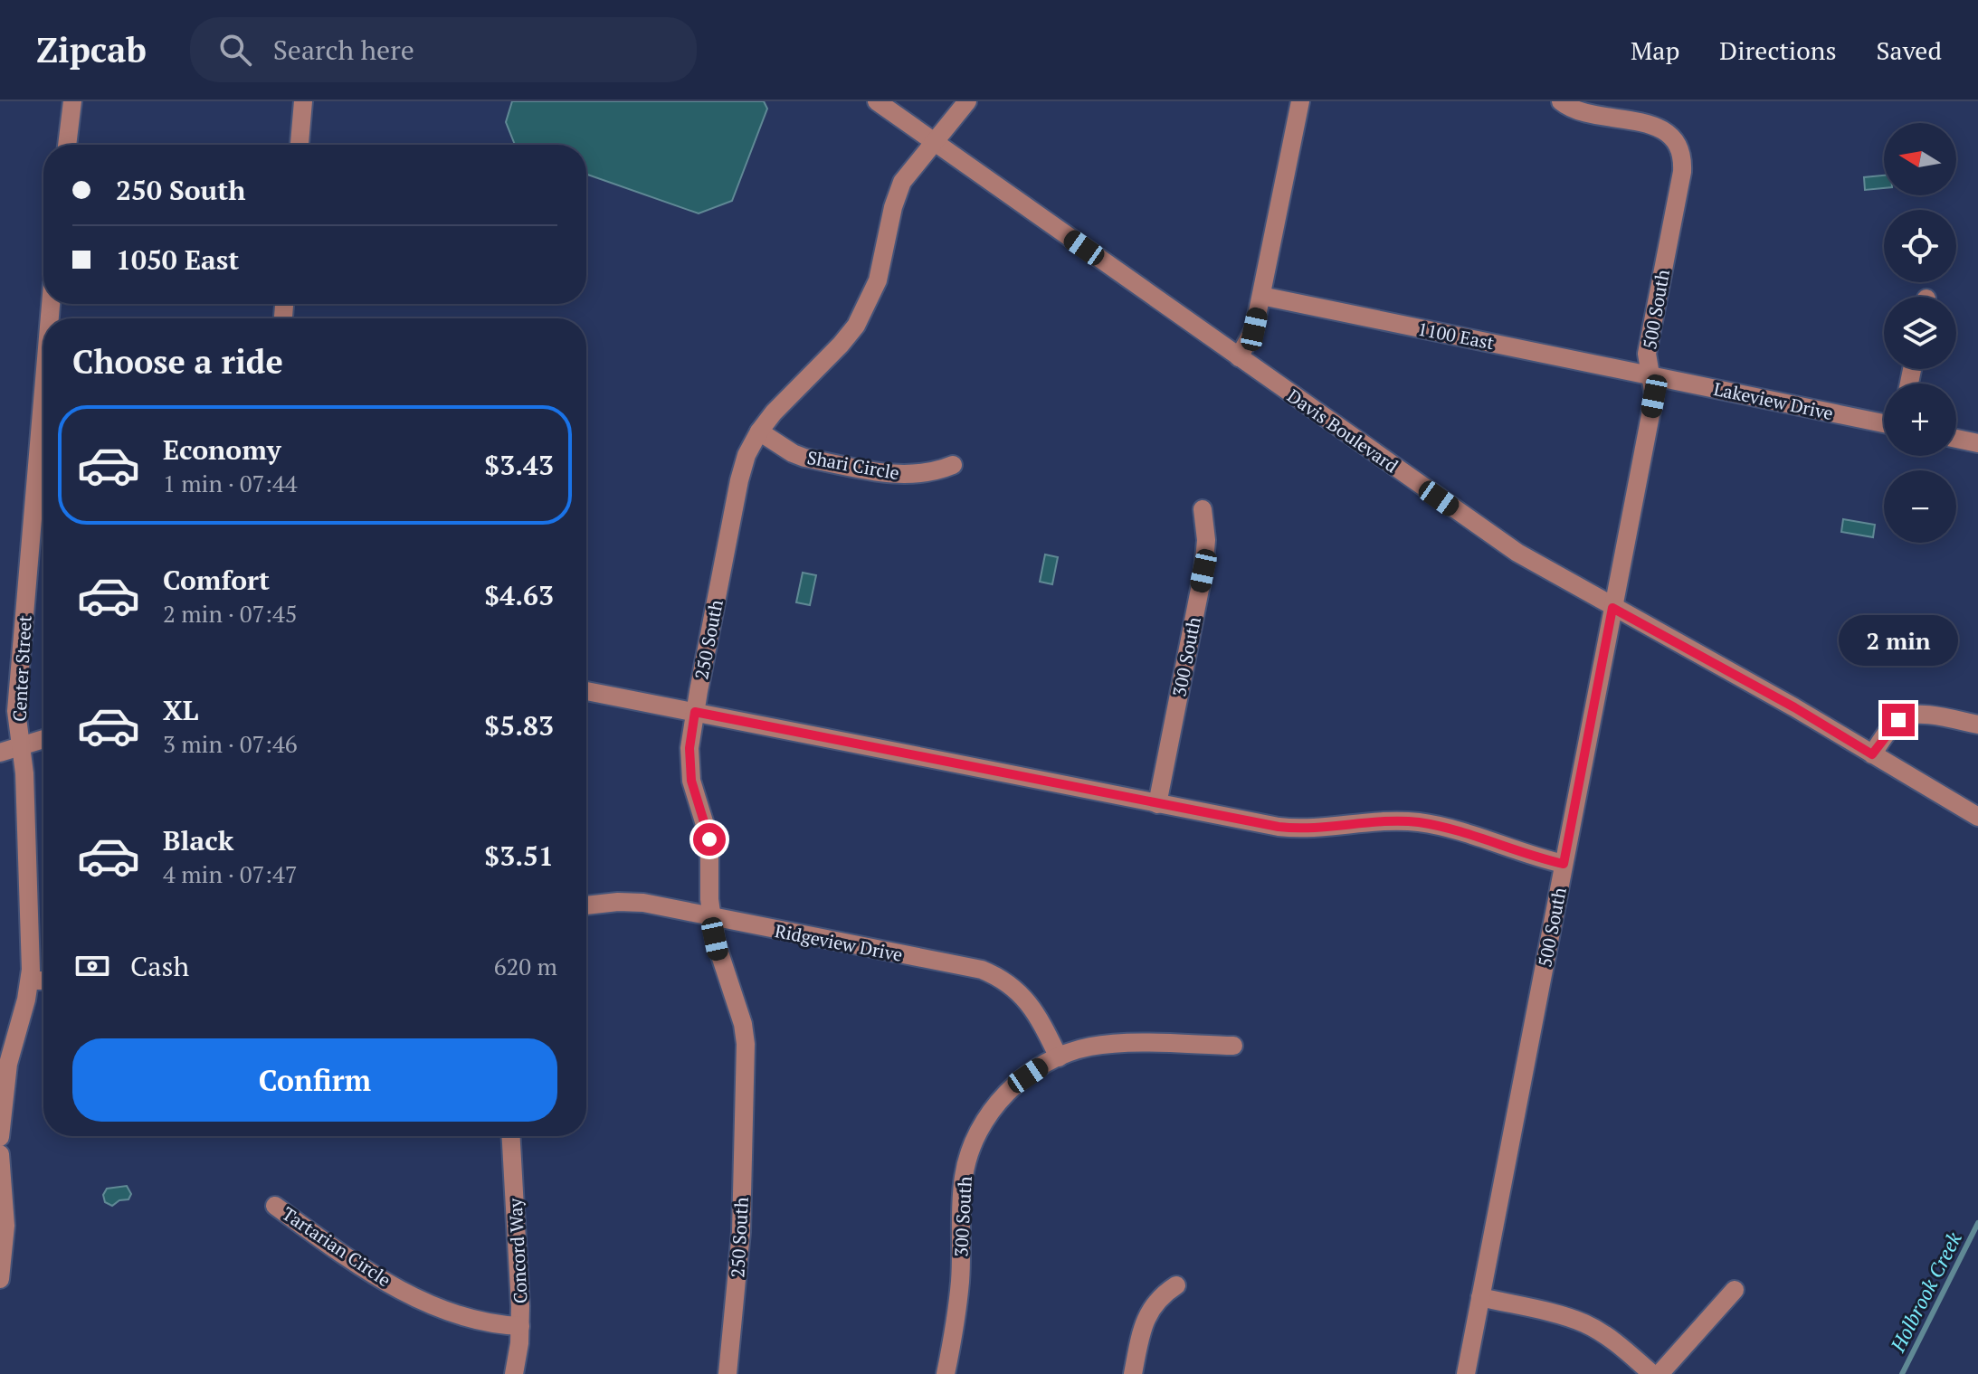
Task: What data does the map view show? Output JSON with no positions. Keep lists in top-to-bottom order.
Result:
{
  "streets": {
    "street": [
      "500 South",
      "1100 East",
      "Lakeview Drive",
      "Davis Boulevard",
      "Shari Circle",
      "250 South",
      "300 South",
      "Center Street",
      "Ridgeview Drive",
      "Tartarian Circle",
      "Concord Way"
    ]
  },
  "crossings": [
    ["500 South", "1100 East"],
    ["500 South", "Lakeview Drive"],
    ["500 South", "Davis Boulevard"],
    ["1100 East", "Lakeview Drive"],
    ["Davis Boulevard", "250 South"],
    ["Shari Circle", "250 South"],
    ["250 South", "Ridgeview Drive"],
    ["300 South", "Ridgeview Drive"],
    ["Tartarian Circle", "Concord Way"]
  ],
  "water": ["Holbrook Creek"],
  "north": "left",
  "page": {
    "header": "Zipcab",
    "search": "Search here",
    "nav": ["Map", "Directions", "Saved"],
    "map_buttons": ["+", "−"],
    "banner": ["250 South", "1050 East"],
    "heading": "Choose a ride",
    "list": [
      {
        "name": "Economy",
        "note": "1 min · 07:44",
        "value": "$3.43"
      },
      {
        "name": "Comfort",
        "note": "2 min · 07:45",
        "value": "$4.63"
      },
      {
        "name": "XL",
        "note": "3 min · 07:46",
        "value": "$5.83"
      },
      {
        "name": "Black",
        "note": "4 min · 07:47",
        "value": "$3.51"
      }
    ],
    "bubble": "2 min",
    "pay": ["Cash", "620 m"],
    "buttons": "Confirm"
  }
}
